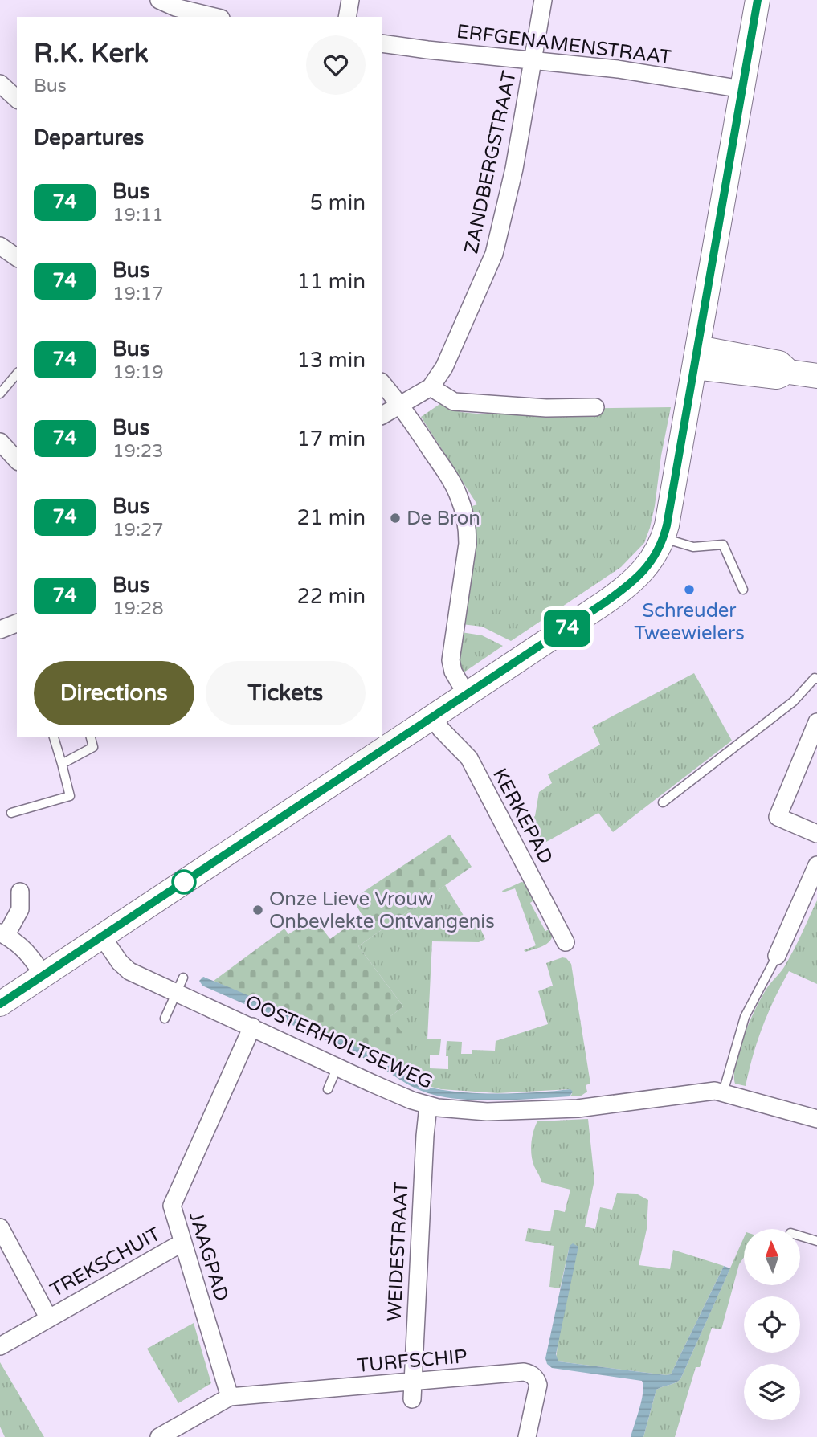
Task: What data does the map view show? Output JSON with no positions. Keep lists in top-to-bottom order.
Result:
{
  "streets": {
    "street": [
      "ERFGENAMENSTRAAT",
      "ZANDBERGSTRAAT",
      "KERKEPAD",
      "OOSTERHOLTSEWEG",
      "WEIDESTRAAT",
      "JAAGPAD",
      "TREKSCHUIT",
      "TURFSCHIP"
    ]
  },
  "crossings": [
    ["ERFGENAMENSTRAAT", "ZANDBERGSTRAAT"],
    ["OOSTERHOLTSEWEG", "WEIDESTRAAT"],
    ["OOSTERHOLTSEWEG", "JAAGPAD"],
    ["WEIDESTRAAT", "TURFSCHIP"],
    ["JAAGPAD", "TREKSCHUIT"],
    ["JAAGPAD", "TURFSCHIP"]
  ],
  "places": ["De Bron", "Schreuder Tweewielers", "Onze Lieve Vrouw Onbevlekte Ontvangenis"],
  "lines": ["bus line 74"],
  "north": "top",
  "page": {
    "on_map": "74",
    "heading": [
      ["R.K. Kerk", "Bus"],
      "Departures"
    ],
    "list": [
      {
        "mark": "74",
        "name": "Bus",
        "note": "19:11",
        "value": "5 min"
      },
      {
        "mark": "74",
        "name": "Bus",
        "note": "19:17",
        "value": "11 min"
      },
      {
        "mark": "74",
        "name": "Bus",
        "note": "19:19",
        "value": "13 min"
      },
      {
        "mark": "74",
        "name": "Bus",
        "note": "19:23",
        "value": "17 min"
      },
      {
        "mark": "74",
        "name": "Bus",
        "note": "19:27",
        "value": "21 min"
      },
      {
        "mark": "74",
        "name": "Bus",
        "note": "19:28",
        "value": "22 min"
      }
    ],
    "buttons": ["Directions", "Tickets"]
  }
}
